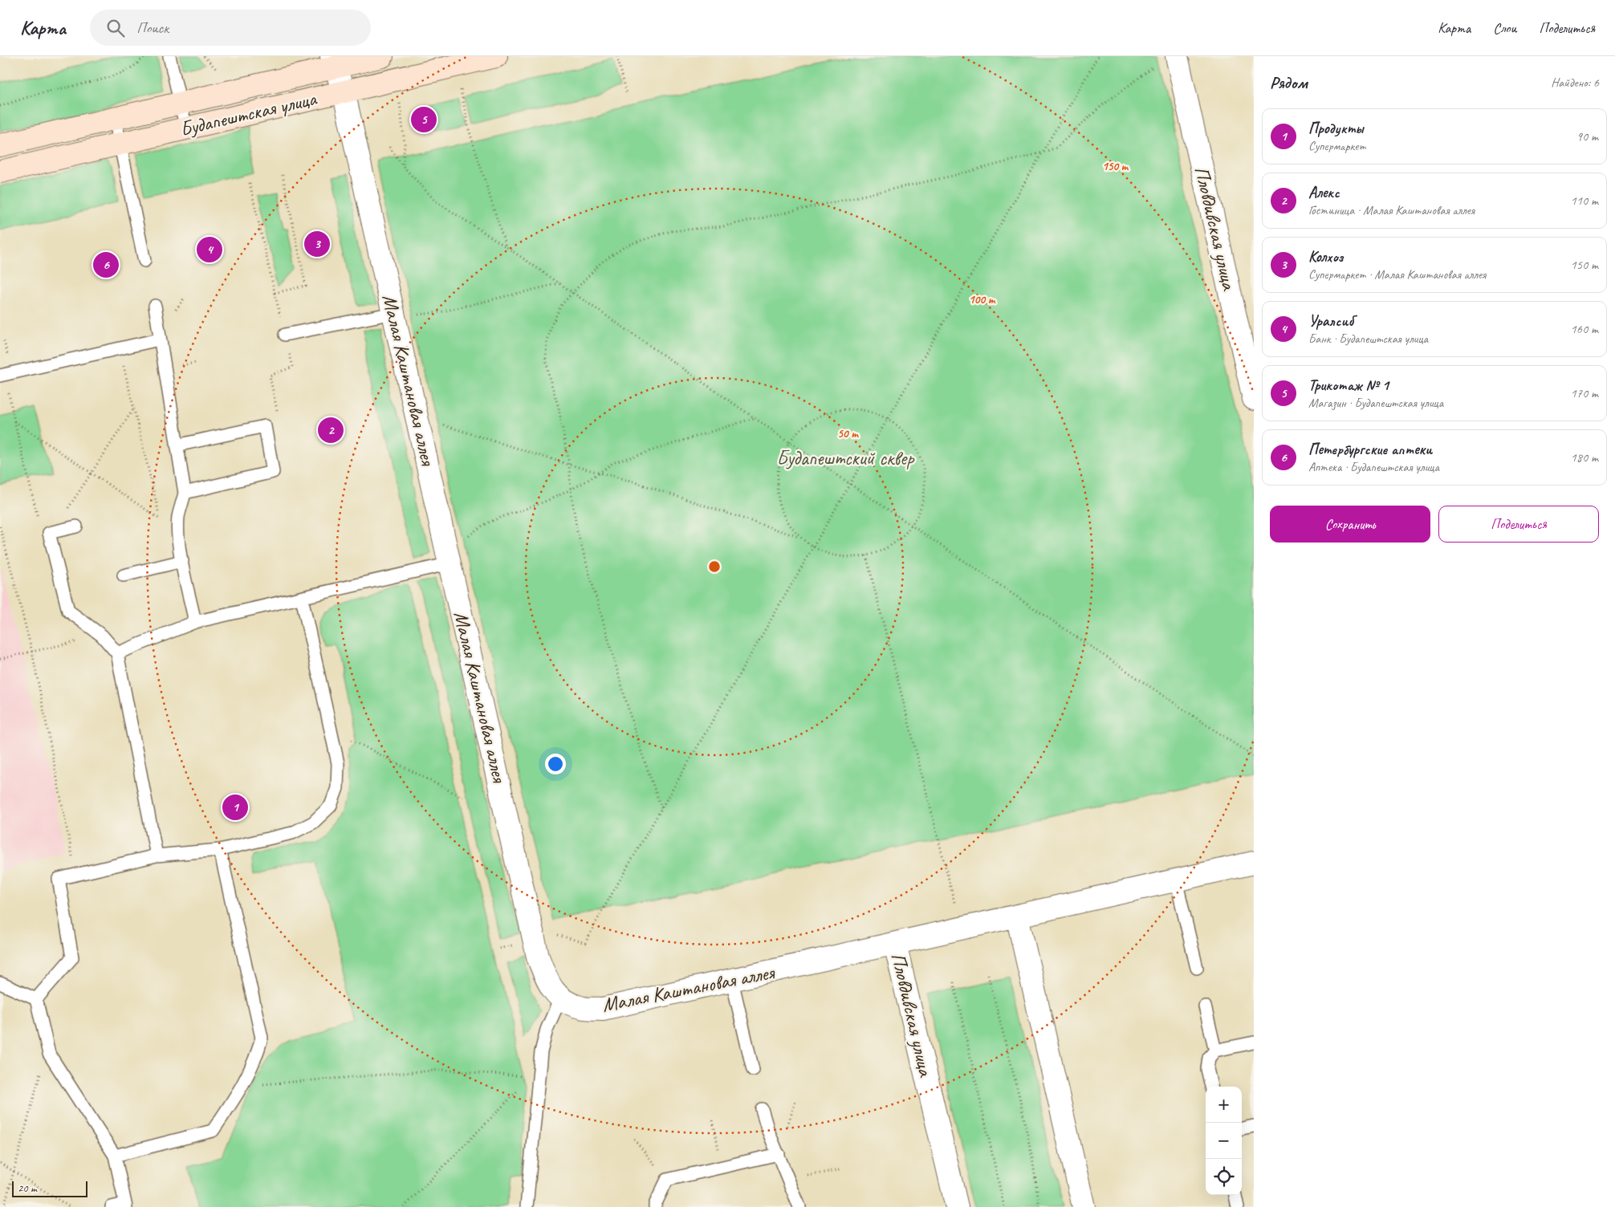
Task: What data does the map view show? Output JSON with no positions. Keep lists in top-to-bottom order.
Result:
{
  "streets": {
    "street": ["Будапештская улица", "Пловдивская улица", "Малая Каштановая аллея"]
  },
  "crossings": [
    ["Будапештская улица", "Малая Каштановая аллея"],
    ["Пловдивская улица", "Малая Каштановая аллея"]
  ],
  "parks": ["Будапештский сквер"],
  "scale_bar": "20 m",
  "page": {
    "header": "Карта",
    "search": "Поиск",
    "nav": ["Карта", "Слои", "Поделиться"],
    "heading": ["Рядом", "Найдено: 6"],
    "pins": [
      "5",
      "3",
      "4",
      "6",
      "2",
      "1"
    ],
    "list": [
      {
        "mark": "1",
        "name": "Продукты",
        "note": "Супермаркет",
        "value": "90 m"
      },
      {
        "mark": "2",
        "name": "Алекс",
        "note": "Гостиница · Малая Каштановая аллея",
        "value": "110 m"
      },
      {
        "mark": "3",
        "name": "Колхоз",
        "note": "Супермаркет · Малая Каштановая аллея",
        "value": "150 m"
      },
      {
        "mark": "4",
        "name": "Уралсиб",
        "note": "Банк · Будапештская улица",
        "value": "160 m"
      },
      {
        "mark": "5",
        "name": "Трикотаж № 1",
        "note": "Магазин · Будапештская улица",
        "value": "170 m"
      },
      {
        "mark": "6",
        "name": "Петербургские аптеки",
        "note": "Аптека · Будапештская улица",
        "value": "180 m"
      }
    ],
    "buttons": ["Сохранить", "Поделиться"],
    "map_buttons": ["+", "−"],
    "scale": "20 m"
  },
  "rings": ["150 m", "100 m", "50 m"]
}
